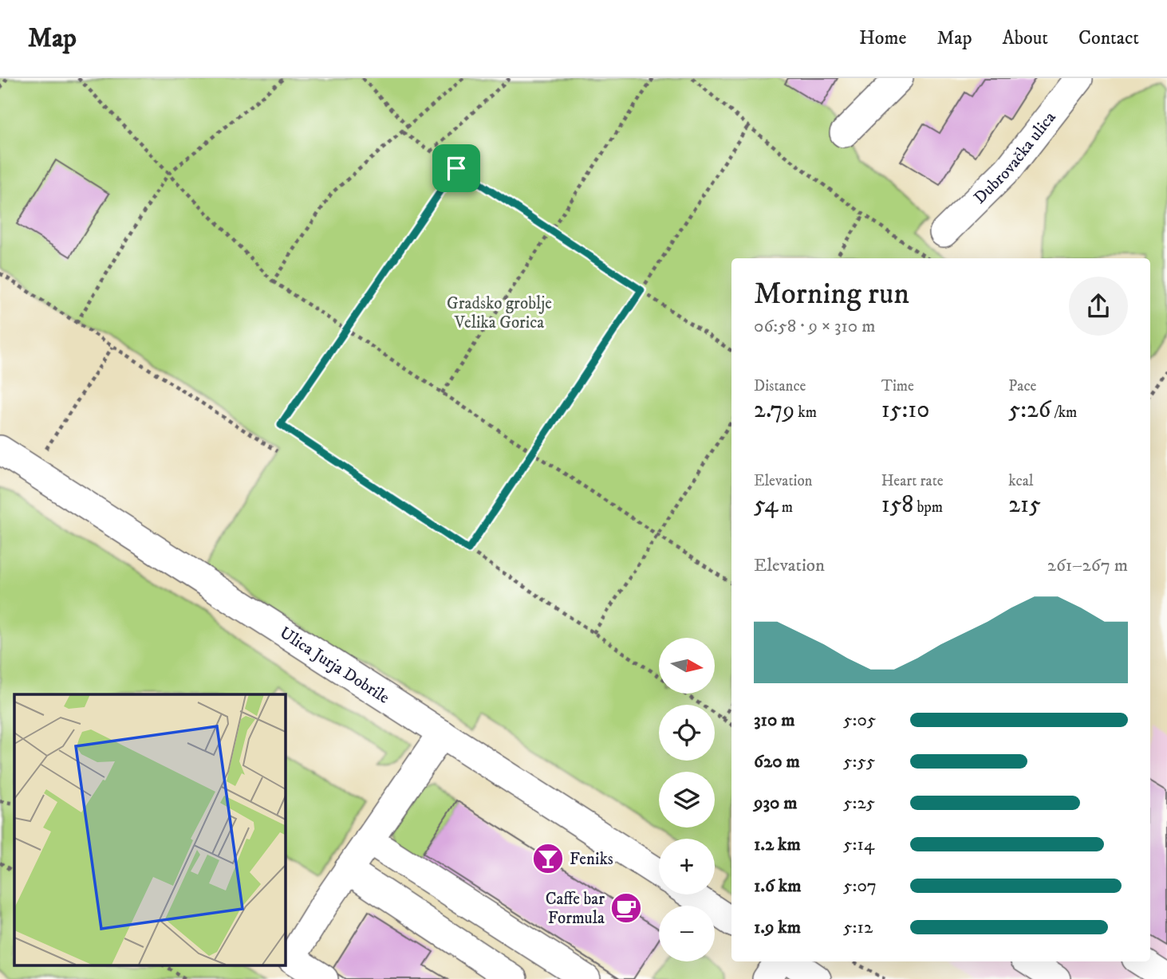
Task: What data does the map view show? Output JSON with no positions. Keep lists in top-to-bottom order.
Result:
{
  "streets": {
    "street": ["Dubrovačka ulica", "Ulica Jurja Dobrile"]
  },
  "parks": ["Gradsko groblje Velika Gorica"],
  "places": {
    "bar": ["Feniks"],
    "cafe": ["Caffe bar Formula"]
  },
  "north": "right",
  "page": {
    "header": "Map",
    "nav": [
      "Home",
      "Map",
      "About",
      "Contact"
    ],
    "heading": ["Morning run", "06:58 · 9 × 310 m"],
    "stats": [
      ["Distance", "2.79 km"],
      ["Time", "15:10"],
      ["Pace", "5:26 /km"],
      ["Elevation", "54 m"],
      ["Heart rate", "158 bpm"],
      ["kcal", "215"]
    ],
    "chart": ["Elevation", "261–267 m"],
    "map_buttons": ["+", "−"],
    "list": [
      {
        "name": "310 m",
        "note": "5:05"
      },
      {
        "name": "620 m",
        "note": "5:55"
      },
      {
        "name": "930 m",
        "note": "5:25"
      },
      {
        "name": "1.2 km",
        "note": "5:14"
      },
      {
        "name": "1.6 km",
        "note": "5:07"
      },
      {
        "name": "1.9 km",
        "note": "5:12"
      }
    ]
  }
}
